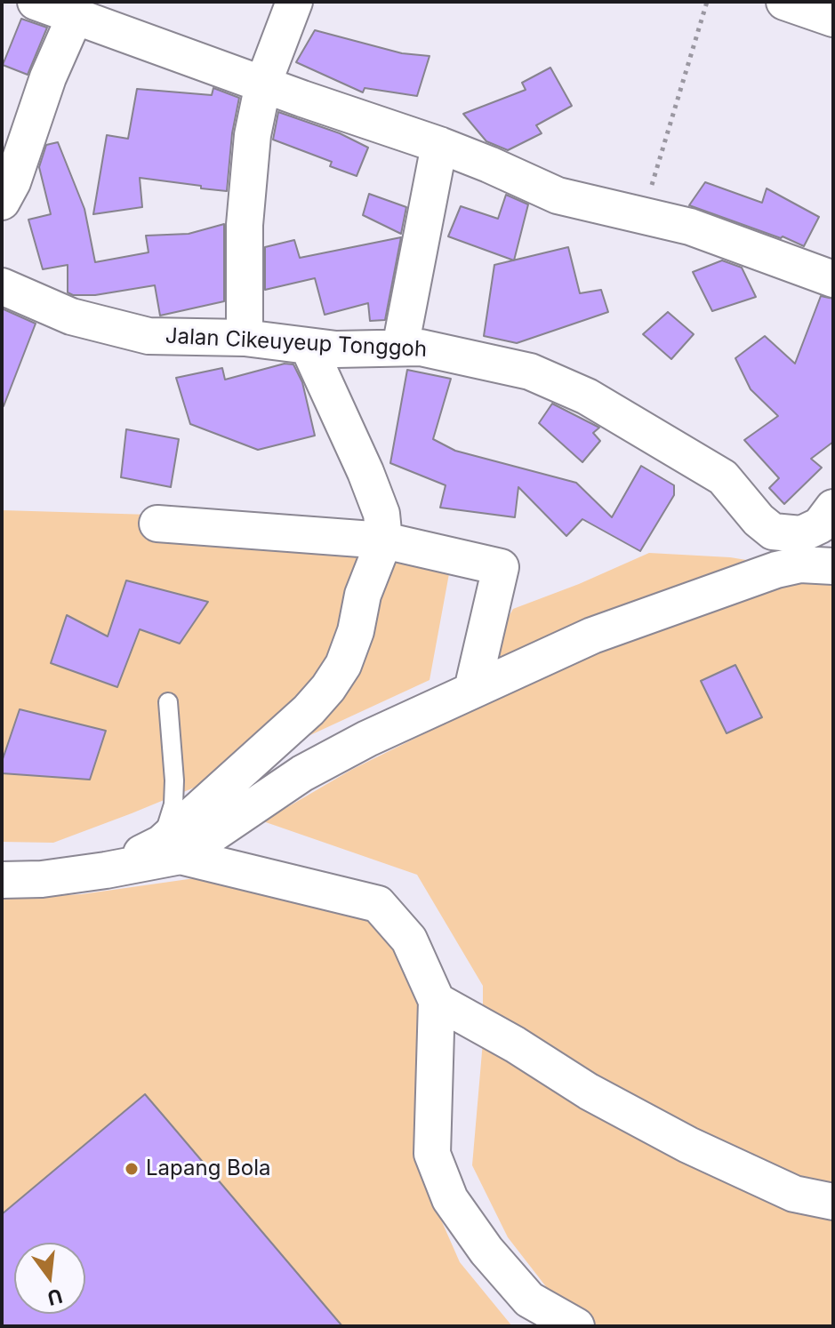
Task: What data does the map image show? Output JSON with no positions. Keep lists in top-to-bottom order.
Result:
{
  "streets": {
    "street": ["Jalan Cikeuyeup Tonggoh"]
  },
  "places": ["Lapang Bola"],
  "north": "bottom"
}
